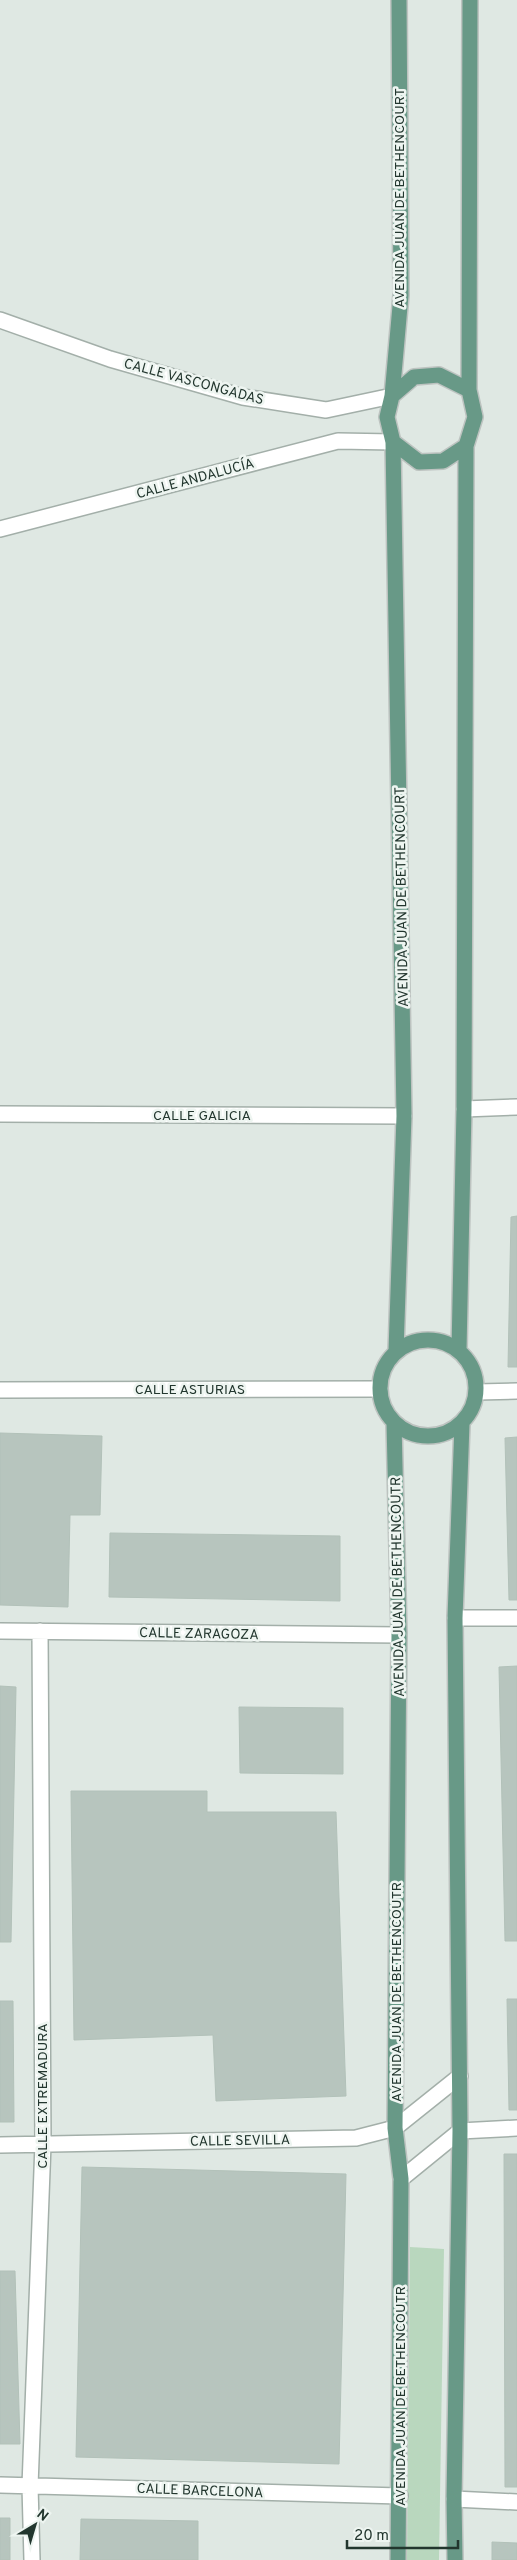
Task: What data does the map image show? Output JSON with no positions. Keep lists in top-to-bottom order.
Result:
{
  "streets": {
    "main road": ["AVENIDA JUAN DE BETHENCOURT", "AVENIDA JUAN DE BETHENCOUTR"],
    "street": [
      "CALLE VASCONGADAS",
      "CALLE ANDALUCÍA",
      "CALLE GALICIA",
      "CALLE ASTURIAS",
      "CALLE ZARAGOZA",
      "CALLE EXTREMADURA",
      "CALLE SEVILLA",
      "CALLE BARCELONA"
    ]
  },
  "crossings": [
    ["AVENIDA JUAN DE BETHENCOURT", "CALLE VASCONGADAS"],
    ["AVENIDA JUAN DE BETHENCOURT", "CALLE ANDALUCÍA"],
    ["AVENIDA JUAN DE BETHENCOURT", "CALLE GALICIA"],
    ["AVENIDA JUAN DE BETHENCOURT", "CALLE ASTURIAS"],
    ["AVENIDA JUAN DE BETHENCOURT", "AVENIDA JUAN DE BETHENCOUTR"],
    ["CALLE VASCONGADAS", "CALLE ANDALUCÍA"],
    ["CALLE ASTURIAS", "AVENIDA JUAN DE BETHENCOUTR"],
    ["AVENIDA JUAN DE BETHENCOUTR", "CALLE ZARAGOZA"],
    ["AVENIDA JUAN DE BETHENCOUTR", "CALLE SEVILLA"],
    ["AVENIDA JUAN DE BETHENCOUTR", "CALLE BARCELONA"],
    ["CALLE ZARAGOZA", "CALLE EXTREMADURA"],
    ["CALLE EXTREMADURA", "CALLE SEVILLA"],
    ["CALLE EXTREMADURA", "CALLE BARCELONA"]
  ],
  "scale_bar": "20 m",
  "north": "top right"
}
